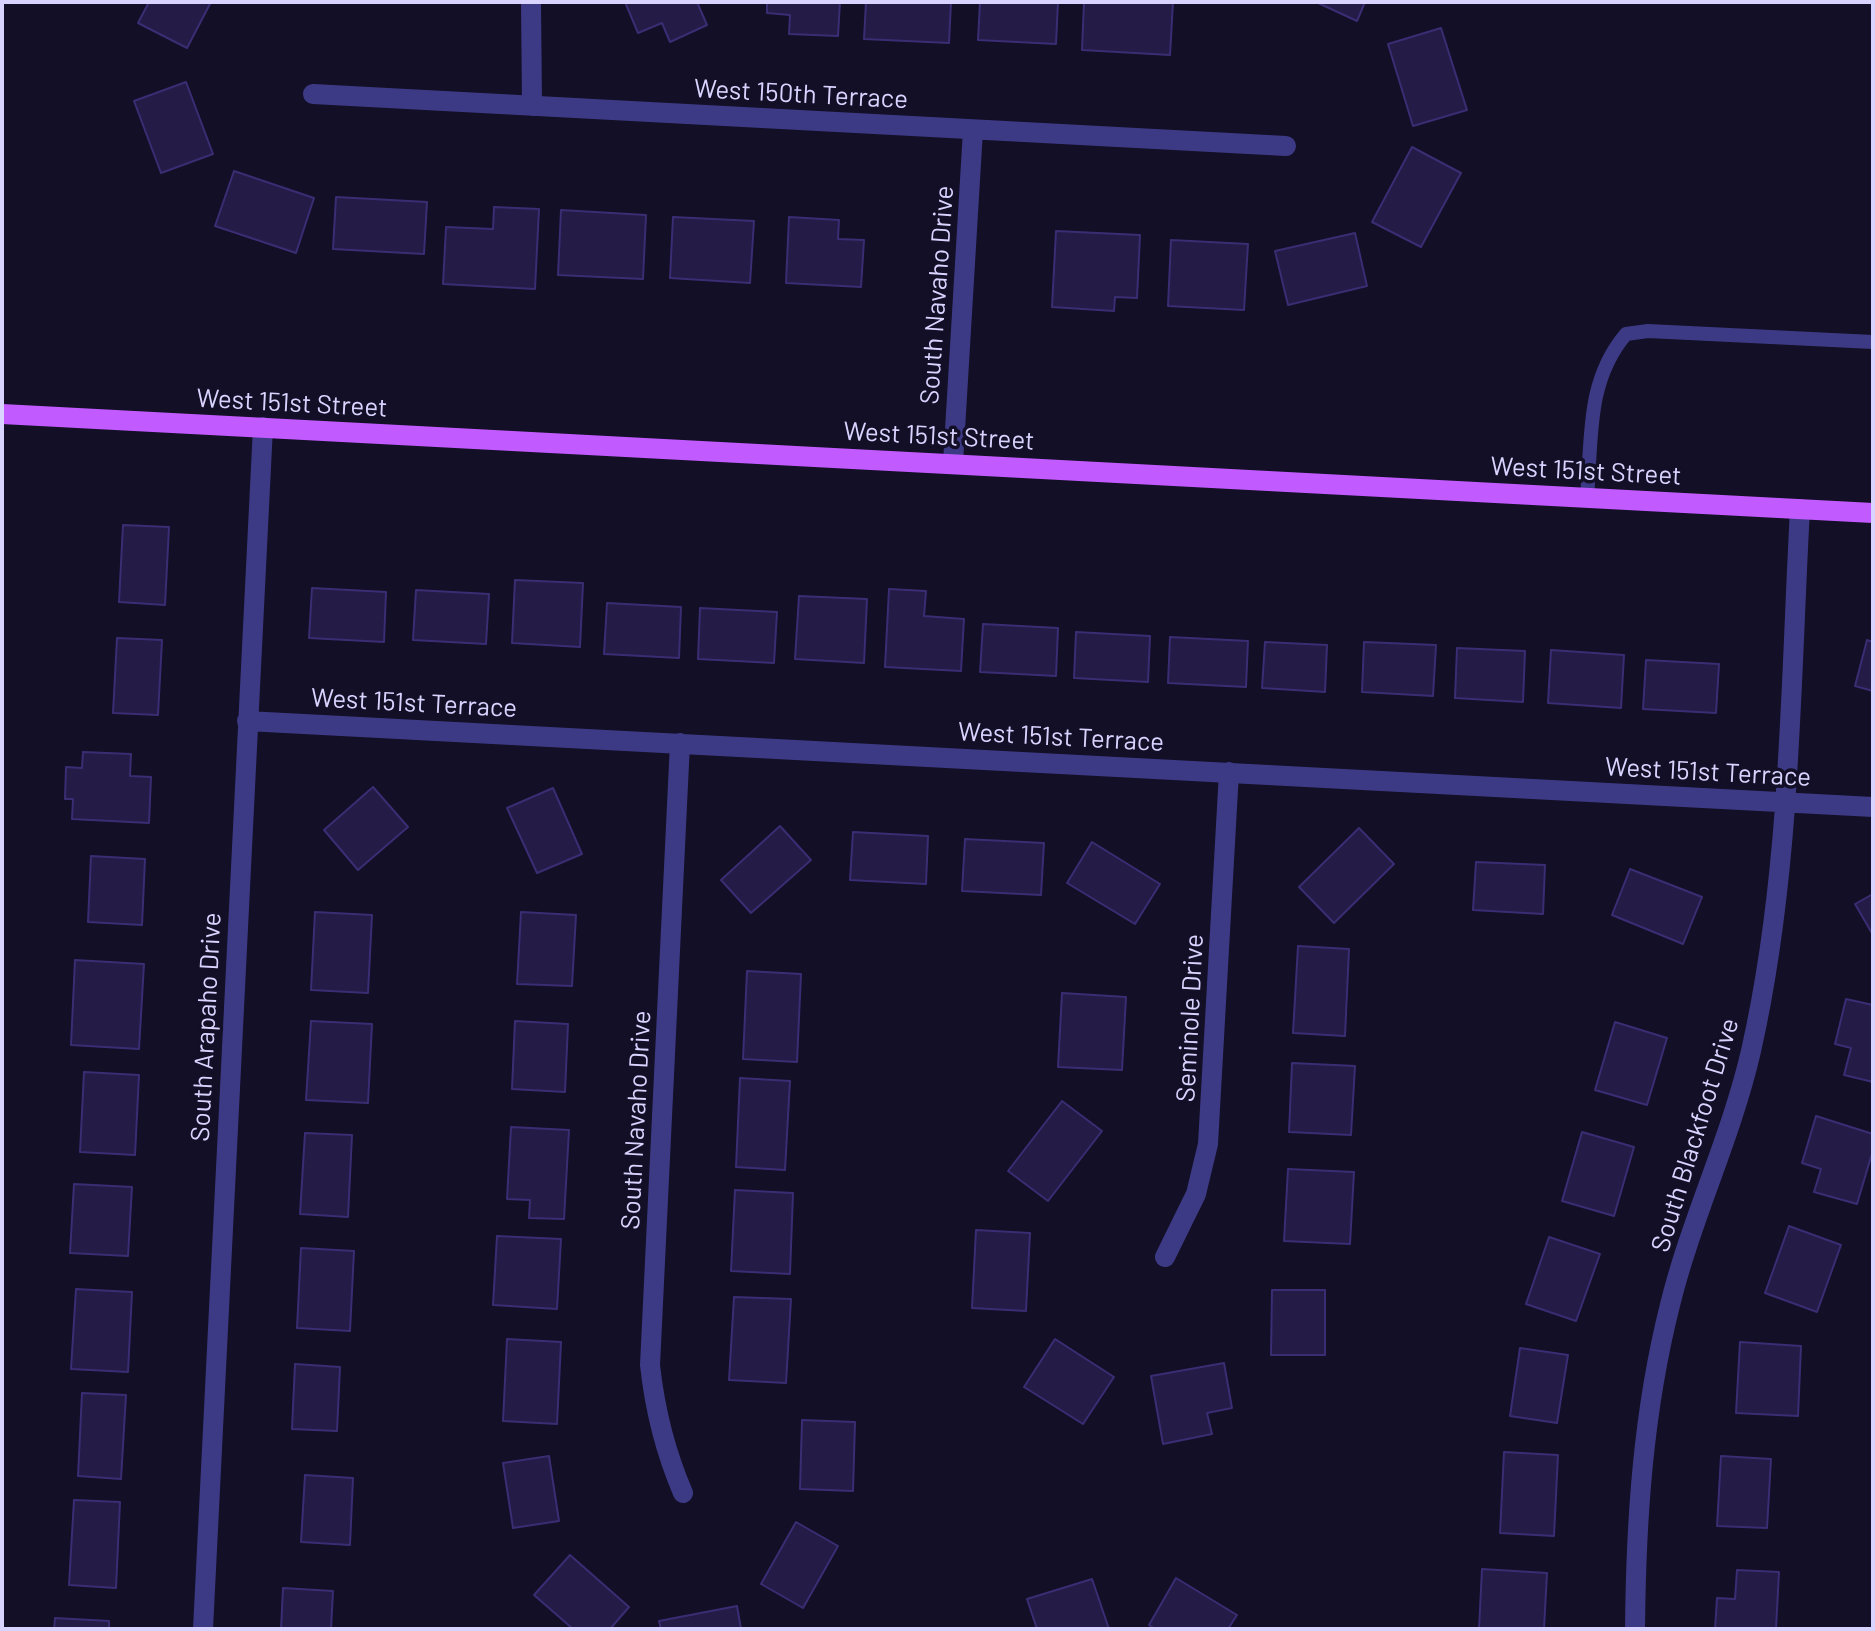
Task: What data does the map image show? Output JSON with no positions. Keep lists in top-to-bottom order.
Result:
{
  "streets": {
    "main road": ["West 151st Street"],
    "street": [
      "West 150th Terrace",
      "South Navaho Drive",
      "West 151st Terrace",
      "Seminole Drive",
      "South Arapaho Drive",
      "South Blackfoot Drive"
    ]
  },
  "crossings": [
    ["West 150th Terrace", "South Navaho Drive"],
    ["South Navaho Drive", "West 151st Street"],
    ["South Navaho Drive", "West 151st Terrace"],
    ["West 151st Street", "South Arapaho Drive"],
    ["West 151st Street", "South Blackfoot Drive"],
    ["West 151st Terrace", "Seminole Drive"],
    ["West 151st Terrace", "South Arapaho Drive"],
    ["West 151st Terrace", "South Blackfoot Drive"]
  ]
}
